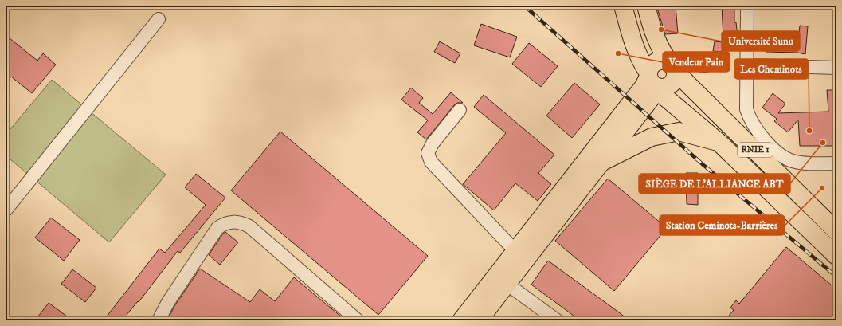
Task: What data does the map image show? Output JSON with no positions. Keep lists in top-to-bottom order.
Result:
{
  "streets": {
    "highway": ["RNIE 1"]
  },
  "places": [
    "Université Sunu",
    "Vendeur Pain",
    "Les Cheminots",
    "SIÈGE DE L'ALLIANCE ABT",
    "Station Ceminots-Barrières"
  ]
}
